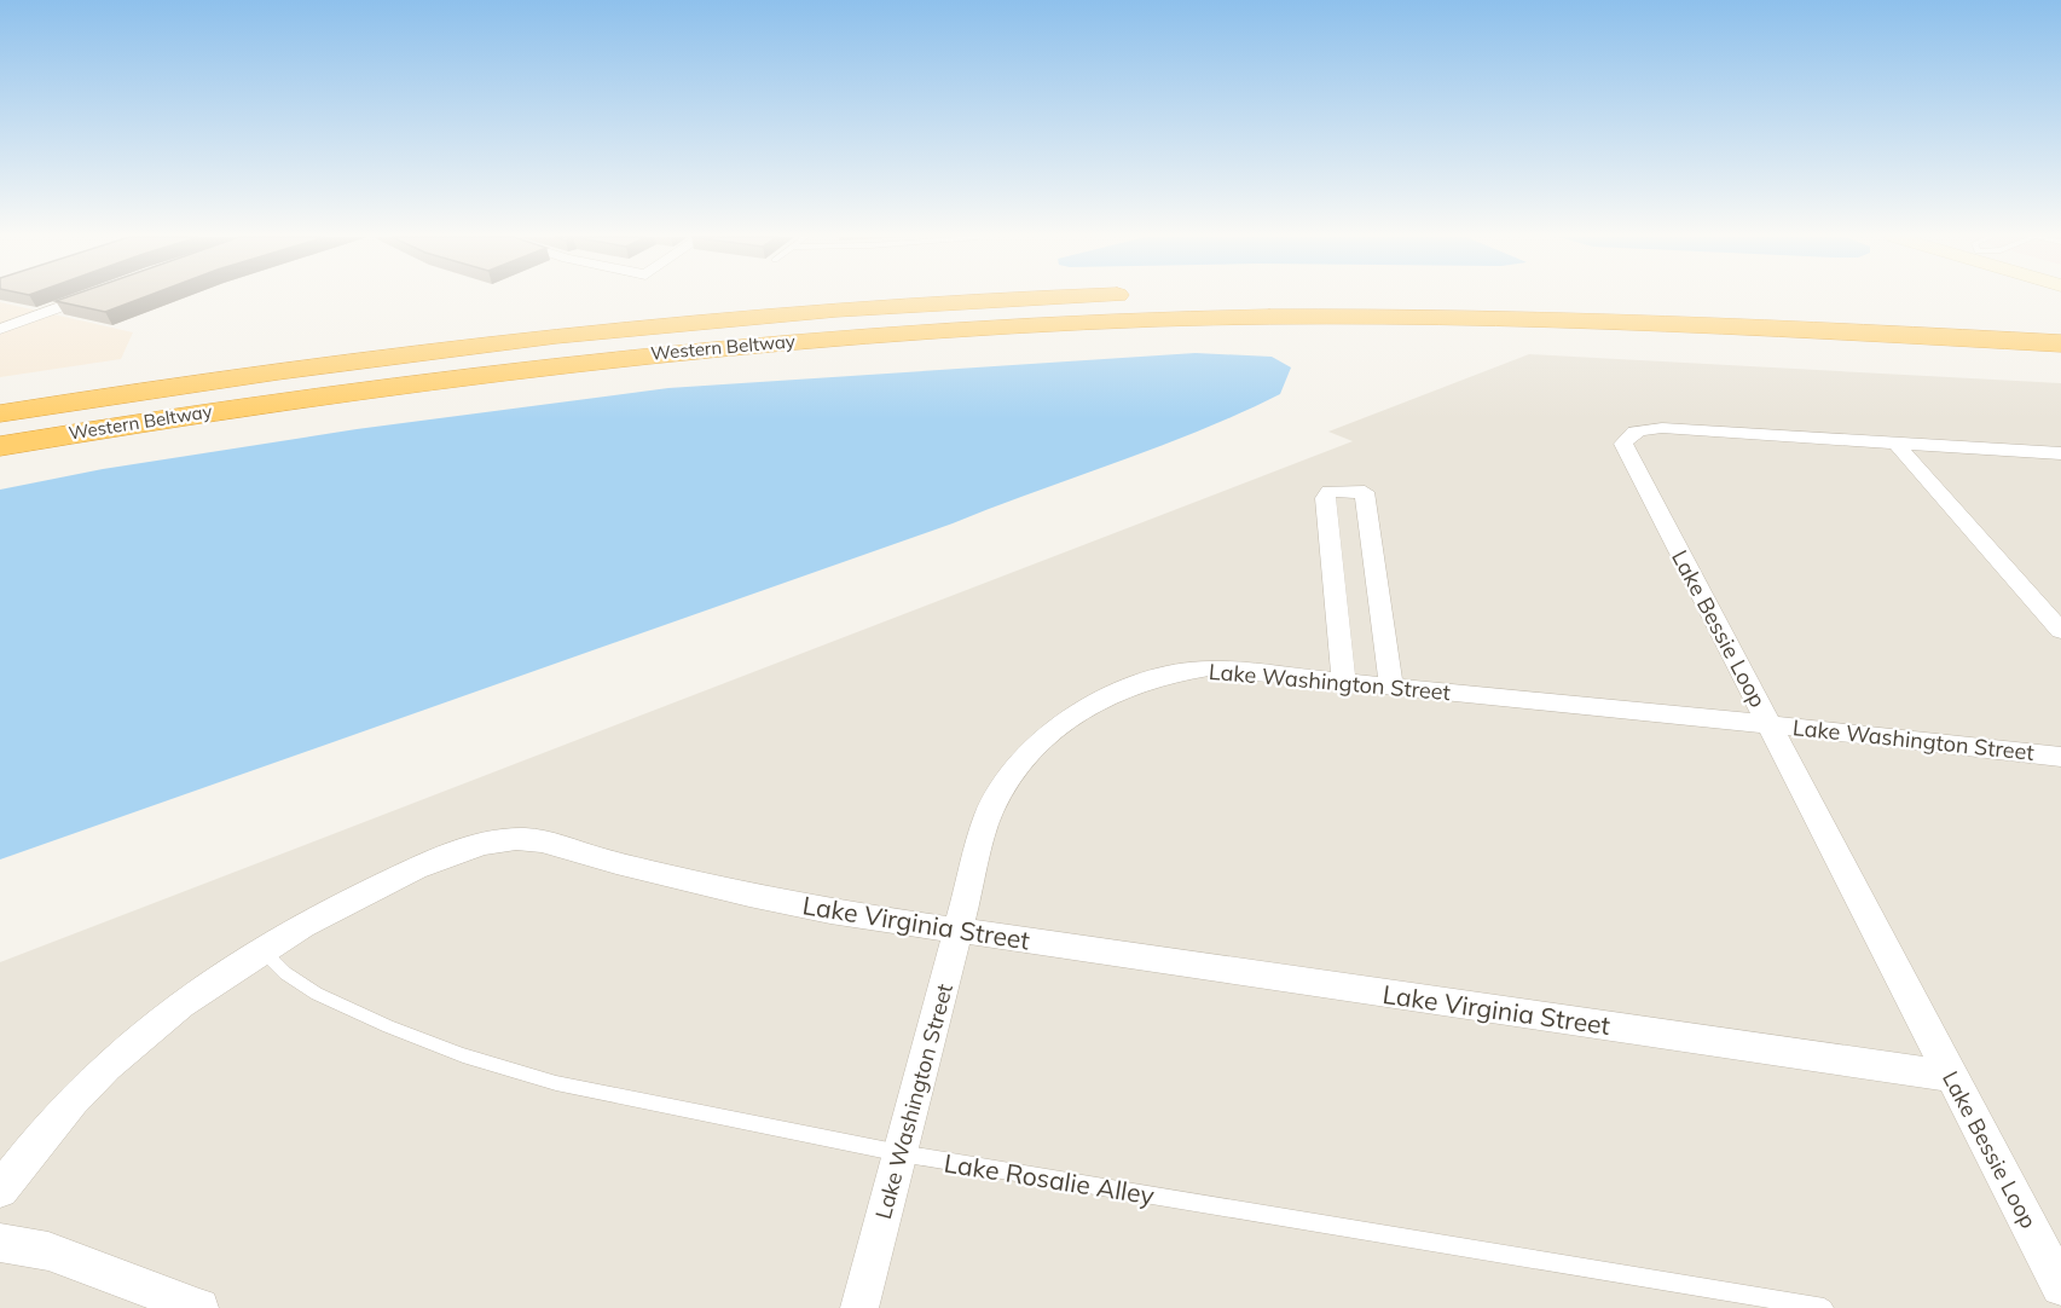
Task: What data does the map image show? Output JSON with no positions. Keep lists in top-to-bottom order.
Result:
{
  "streets": {
    "highway": ["Western Beltway"],
    "street": ["Lake Bessie Loop", "Lake Washington Street", "Lake Virginia Street"],
    "lane": ["Lake Rosalie Alley"]
  },
  "crossings": [
    ["Lake Bessie Loop", "Lake Washington Street"],
    ["Lake Bessie Loop", "Lake Virginia Street"],
    ["Lake Washington Street", "Lake Virginia Street"],
    ["Lake Washington Street", "Lake Rosalie Alley"],
    ["Lake Virginia Street", "Lake Rosalie Alley"]
  ]
}
